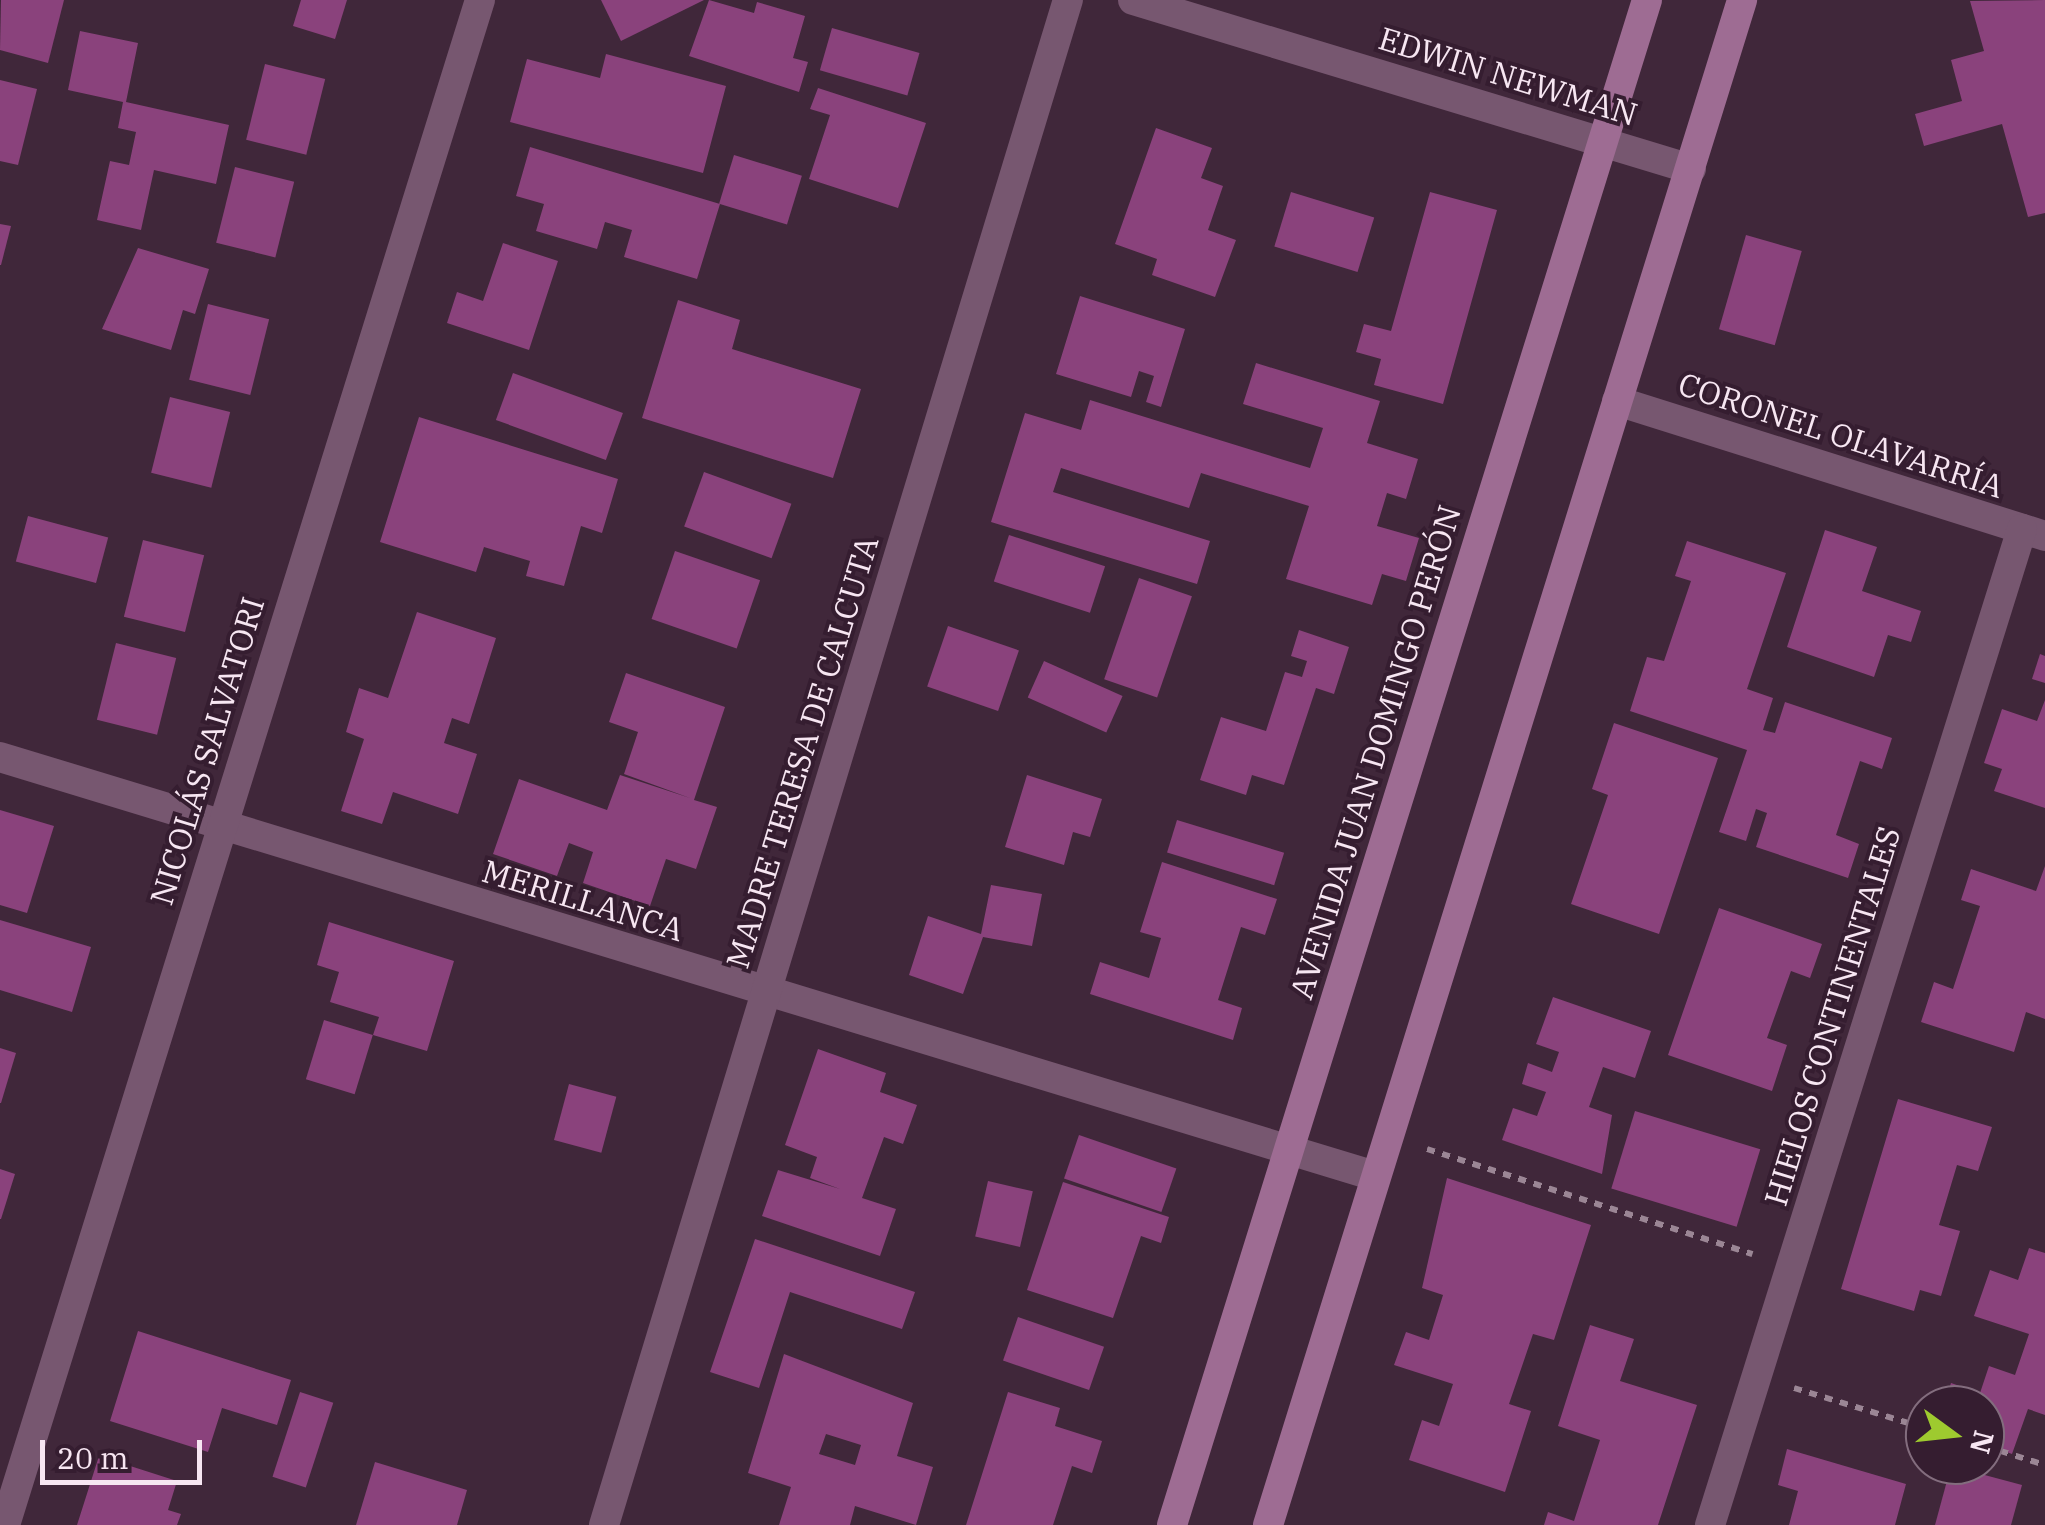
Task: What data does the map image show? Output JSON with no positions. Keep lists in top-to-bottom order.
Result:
{
  "streets": {
    "street": [
      "EDWIN NEWMAN",
      "CORONEL OLAVARRÍA",
      "NICOLÁS SALVATORI",
      "MADRE TERESA DE CALCUTA",
      "AVENIDA JUAN DOMINGO PERÓN",
      "MERILLANCA",
      "HIELOS CONTINENTALES"
    ]
  },
  "crossings": [
    ["EDWIN NEWMAN", "AVENIDA JUAN DOMINGO PERÓN"],
    ["CORONEL OLAVARRÍA", "HIELOS CONTINENTALES"],
    ["NICOLÁS SALVATORI", "MERILLANCA"],
    ["MADRE TERESA DE CALCUTA", "MERILLANCA"],
    ["AVENIDA JUAN DOMINGO PERÓN", "MERILLANCA"]
  ],
  "scale_bar": "20 m",
  "north": "right"
}
